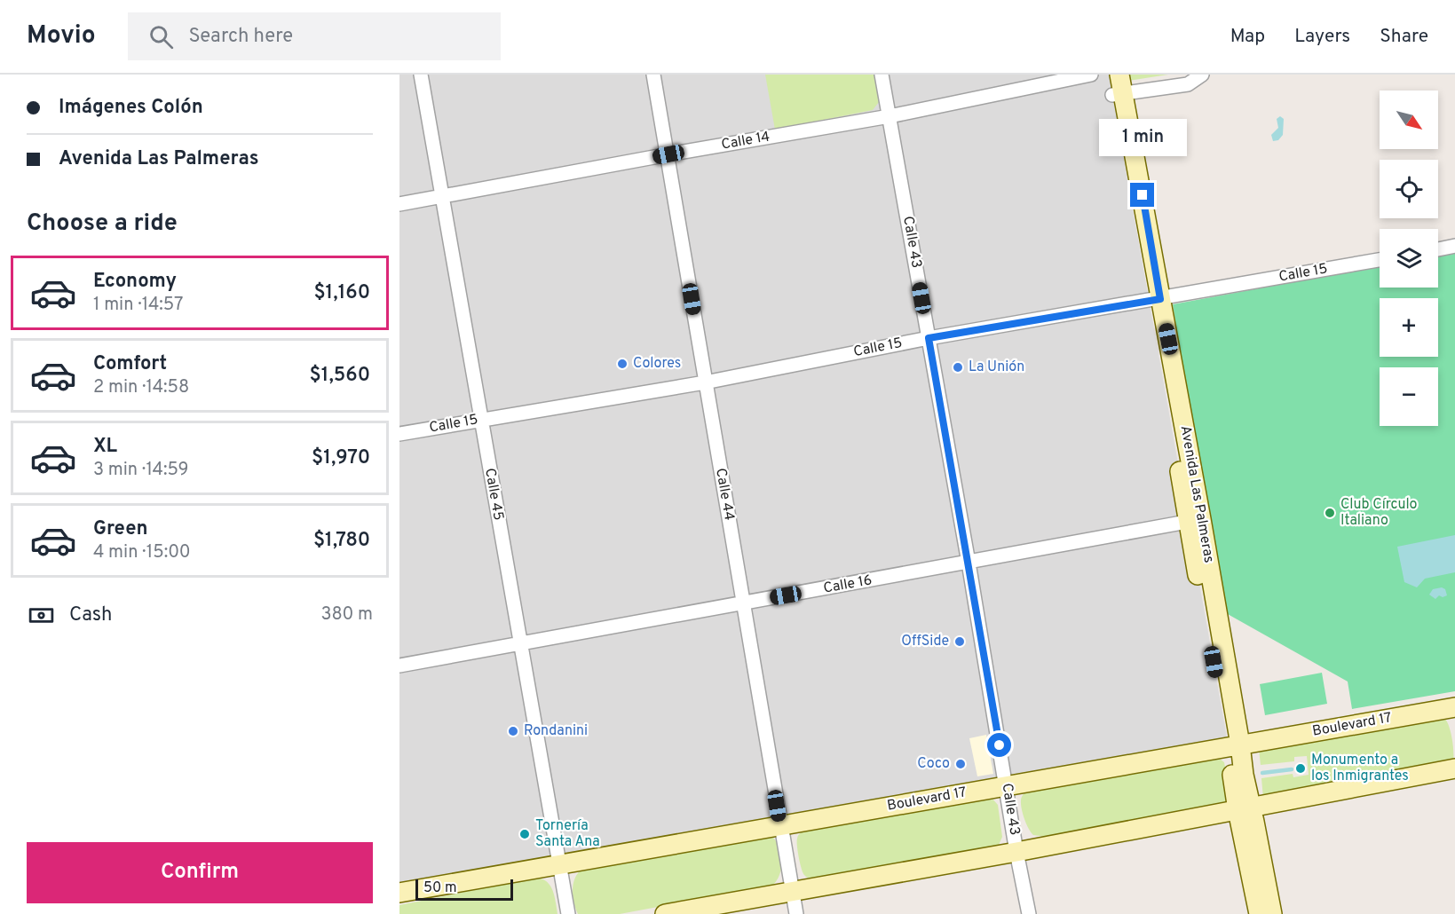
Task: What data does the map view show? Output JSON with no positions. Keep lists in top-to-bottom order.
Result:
{
  "streets": {
    "main road": ["Avenida Las Palmeras", "Boulevard 17"],
    "street": [
      "Calle 14",
      "Calle 43",
      "Calle 15",
      "Calle 45",
      "Calle 44",
      "Calle 16"
    ]
  },
  "crossings": [
    ["Calle 14", "Calle 43"],
    ["Calle 14", "Calle 45"],
    ["Calle 14", "Calle 44"],
    ["Calle 43", "Calle 15"],
    ["Calle 43", "Calle 16"],
    ["Calle 43", "Boulevard 17"],
    ["Calle 15", "Calle 45"],
    ["Calle 15", "Calle 44"],
    ["Calle 15", "Avenida Las Palmeras"],
    ["Calle 45", "Calle 16"],
    ["Calle 45", "Boulevard 17"],
    ["Calle 44", "Calle 16"],
    ["Calle 44", "Boulevard 17"],
    ["Avenida Las Palmeras", "Calle 16"],
    ["Avenida Las Palmeras", "Boulevard 17"]
  ],
  "places": [
    "Colores",
    "La Unión",
    "Club Círculo Italiano",
    "OffSide",
    "Rondanini",
    "Coco",
    "Monumento a los Inmigrantes",
    "Tornería Santa Ana"
  ],
  "scale_bar": "50 m",
  "north": "bottom right",
  "page": {
    "header": "Movio",
    "search": "Search here",
    "nav": ["Map", "Layers", "Share"],
    "banner": ["Imágenes Colón", "Avenida Las Palmeras"],
    "map_buttons": ["+", "−"],
    "bubble": "1 min",
    "heading": "Choose a ride",
    "list": [
      {
        "name": "Economy",
        "note": "1 min · 14:57",
        "value": "$1,160"
      },
      {
        "name": "Comfort",
        "note": "2 min · 14:58",
        "value": "$1,560"
      },
      {
        "name": "XL",
        "note": "3 min · 14:59",
        "value": "$1,970"
      },
      {
        "name": "Green",
        "note": "4 min · 15:00",
        "value": "$1,780"
      }
    ],
    "pay": ["Cash", "380 m"],
    "buttons": "Confirm",
    "scale": "50 m"
  }
}
